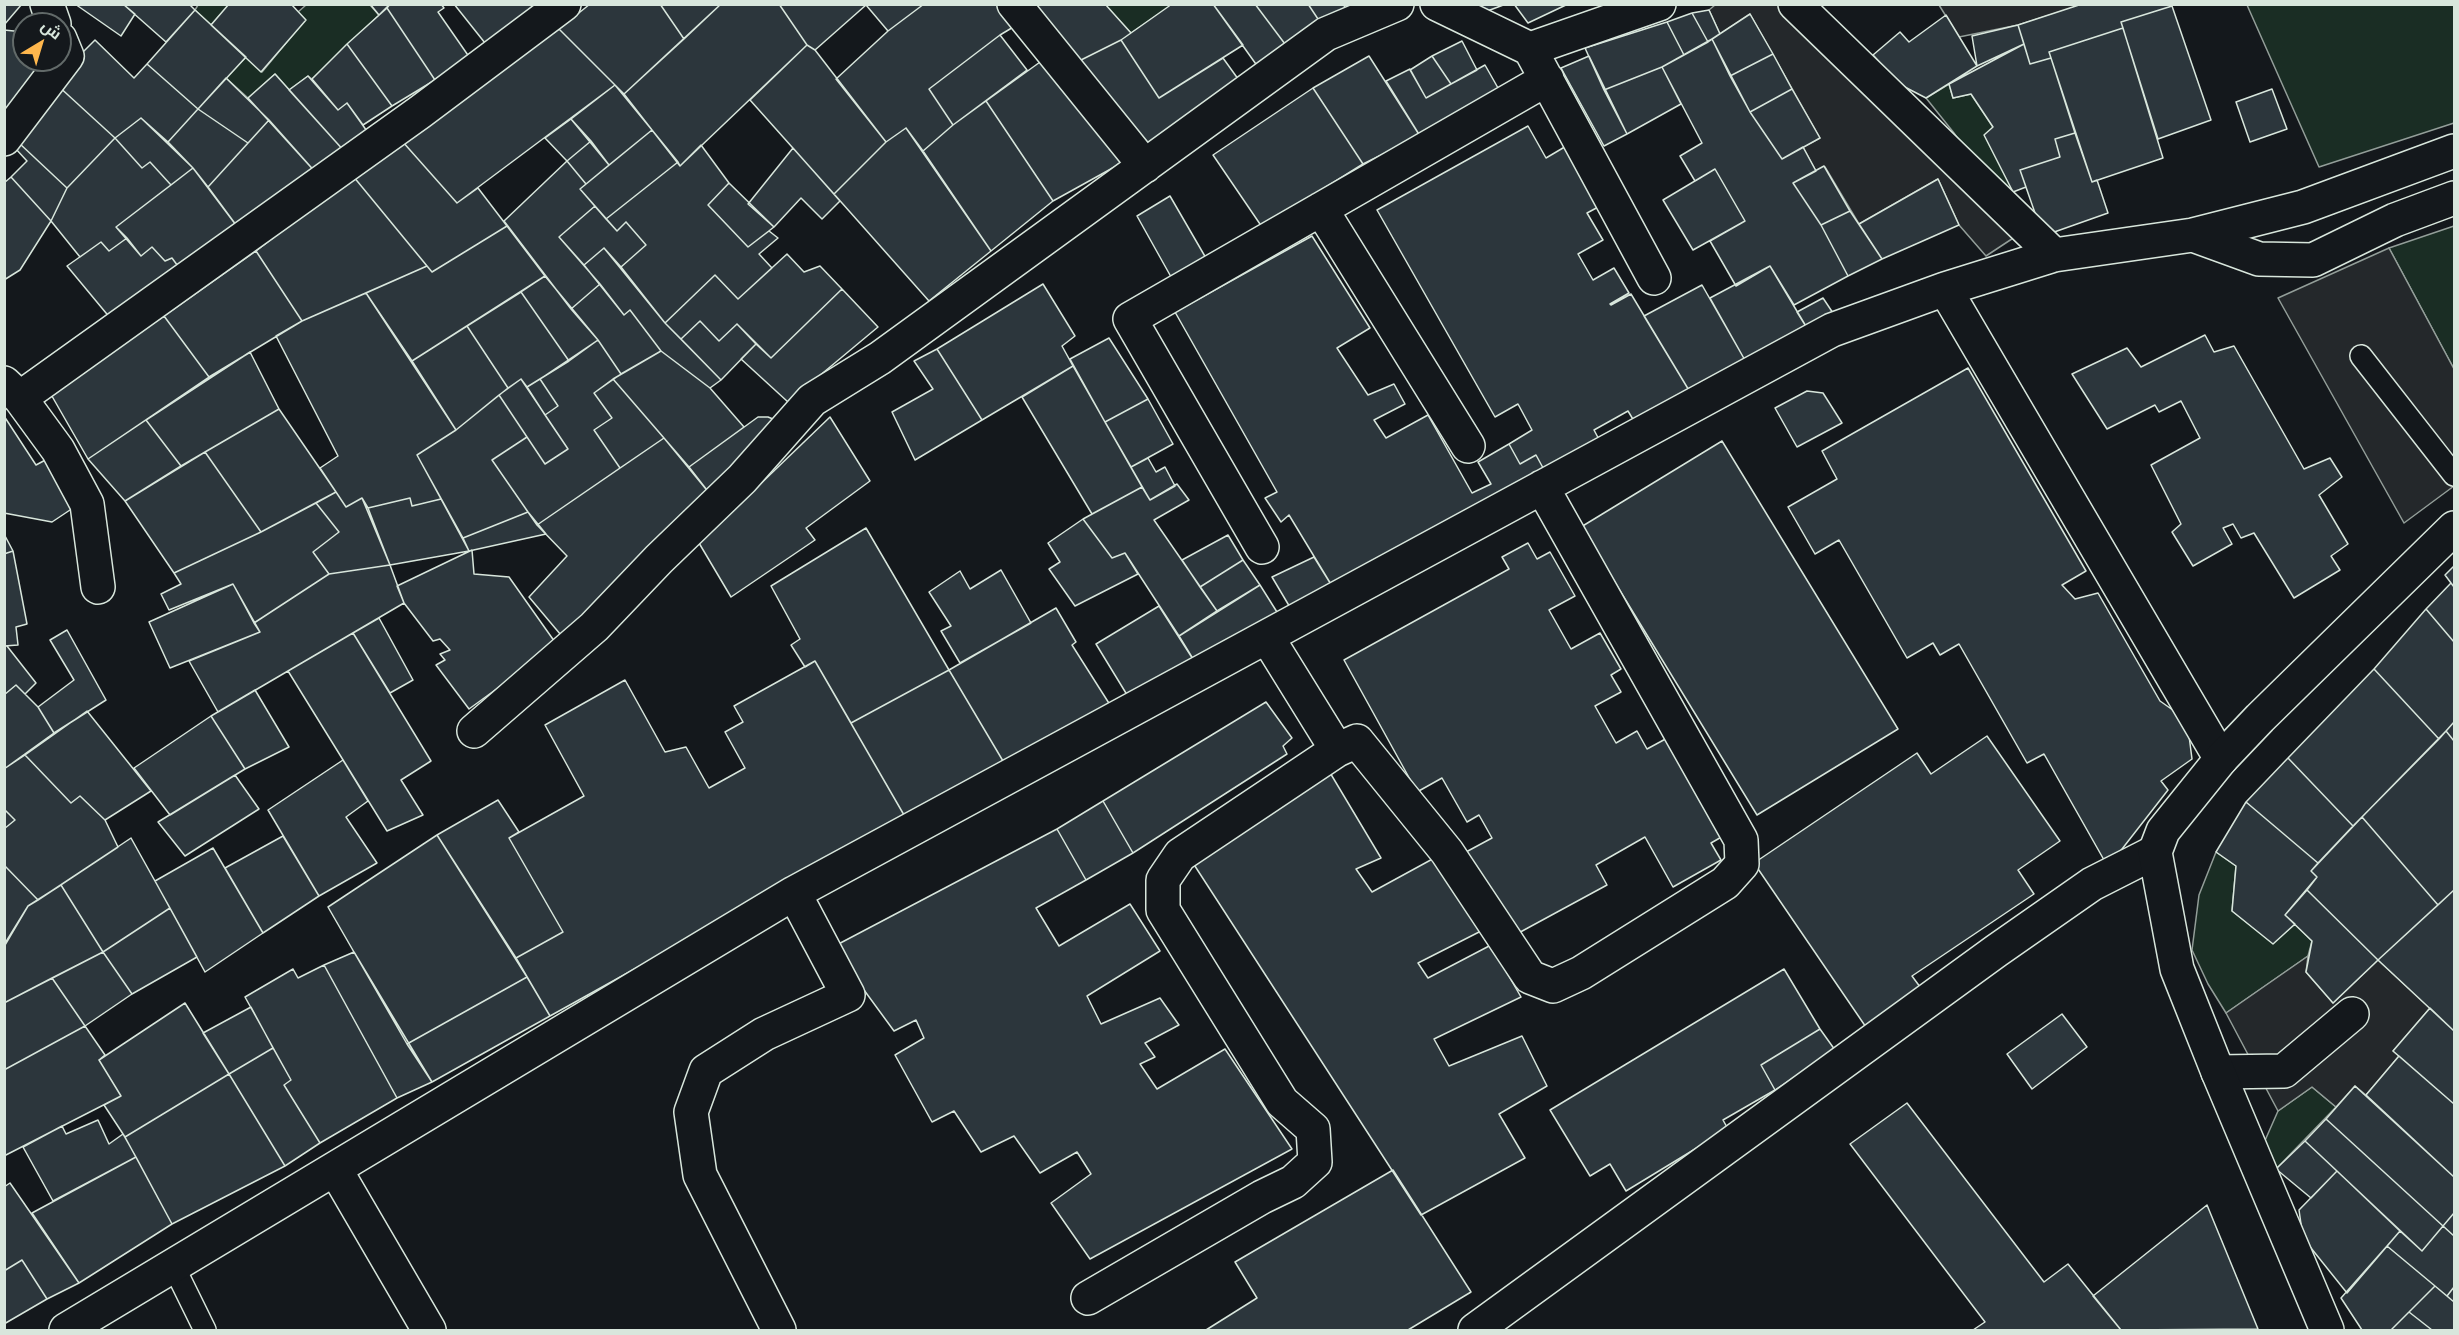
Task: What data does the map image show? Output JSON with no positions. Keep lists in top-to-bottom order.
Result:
{
  "north": "top right"
}
